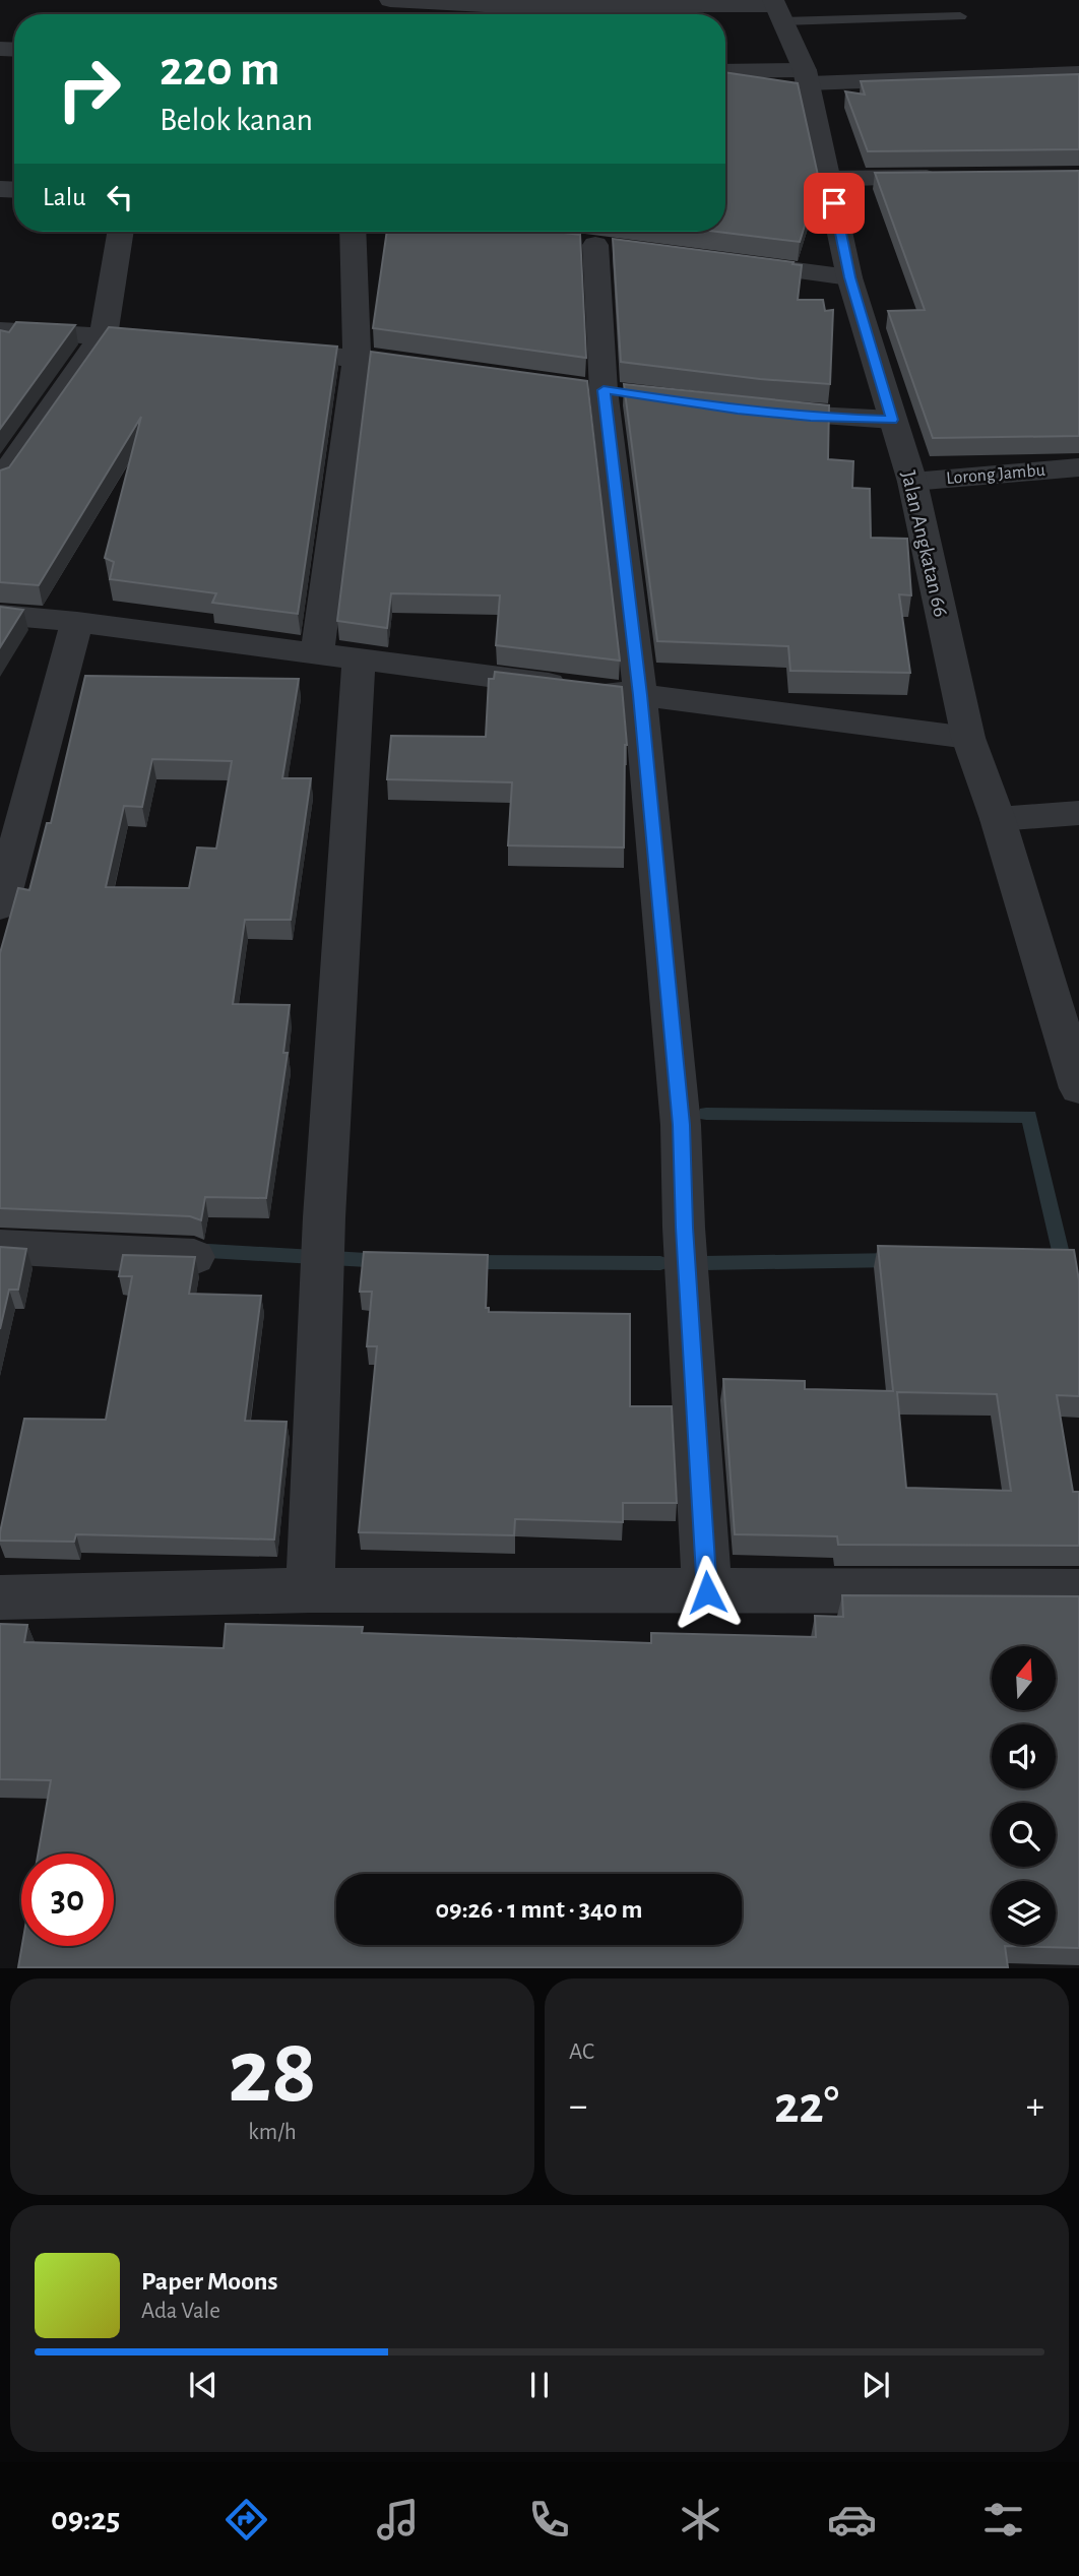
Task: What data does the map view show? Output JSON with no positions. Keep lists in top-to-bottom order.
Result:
{
  "streets": {
    "street": ["Lorong Jambu", "Jalan Angkatan 66"]
  },
  "crossings": [
    ["Lorong Jambu", "Jalan Angkatan 66"]
  ],
  "north": "top",
  "page": {
    "turn": ["220 m", "Belok kanan"],
    "then": "Lalu",
    "limit": "30",
    "trip": "09:26 · 1 mnt · 340 m",
    "tile": [
      ["28", "km/h"],
      "AC"
    ],
    "heat": ["−", "22°", "+"],
    "song": ["Paper Moons", "Ada Vale"],
    "tabs": "09:25"
  }
}
